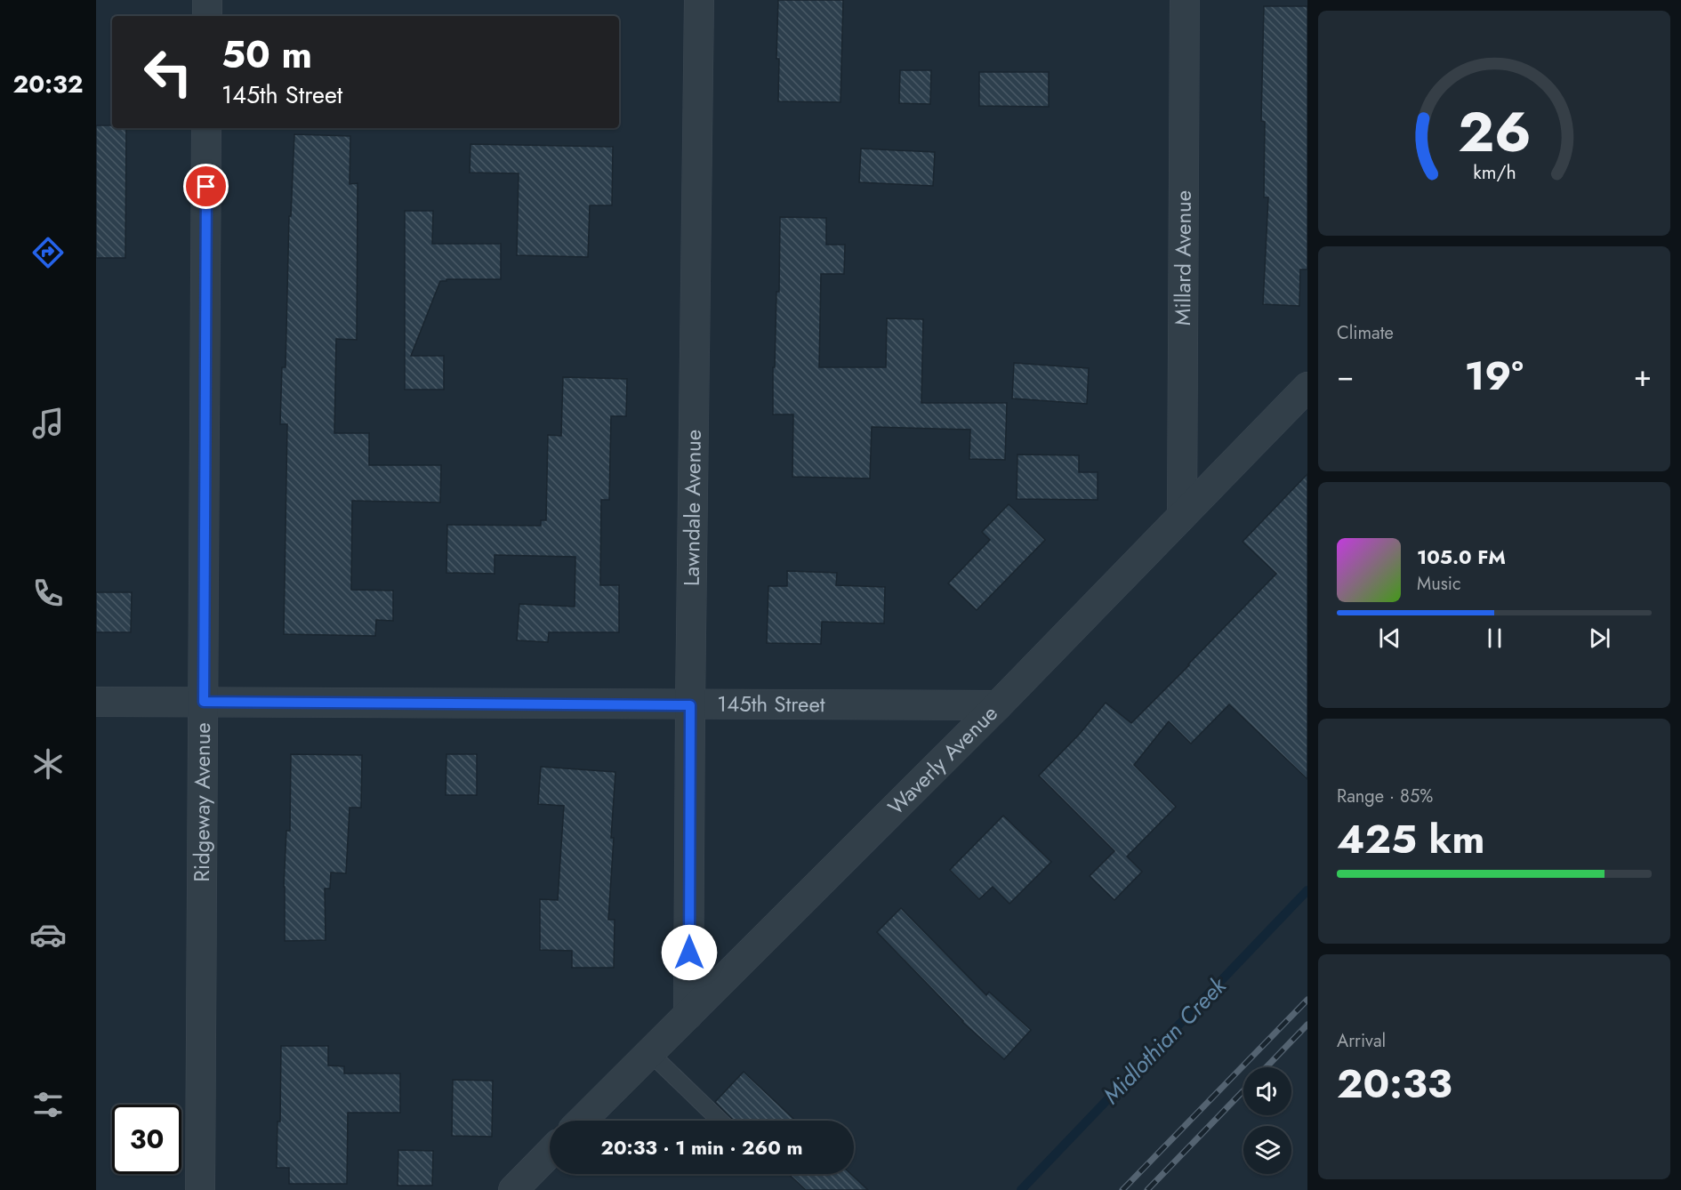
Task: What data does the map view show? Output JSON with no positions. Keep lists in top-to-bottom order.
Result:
{
  "streets": {
    "street": [
      "Millard Avenue",
      "Lawndale Avenue",
      "145th Street",
      "Waverly Avenue",
      "Ridgeway Avenue"
    ]
  },
  "crossings": [
    ["Millard Avenue", "Waverly Avenue"],
    ["Lawndale Avenue", "145th Street"],
    ["Lawndale Avenue", "Waverly Avenue"],
    ["145th Street", "Waverly Avenue"],
    ["145th Street", "Ridgeway Avenue"]
  ],
  "water": ["Midlothian Creek"],
  "page": {
    "tabs": "20:32",
    "turn": ["50 m", "145th Street"],
    "tile": [
      "Climate",
      ["Range · 85%", "425 km"],
      ["Arrival", "20:33"]
    ],
    "heat": ["−", "19°", "+"],
    "song": ["105.0 FM", "Music"],
    "limit": "30",
    "trip": "20:33 · 1 min · 260 m",
    "gauge": ["26", "km/h"]
  }
}
